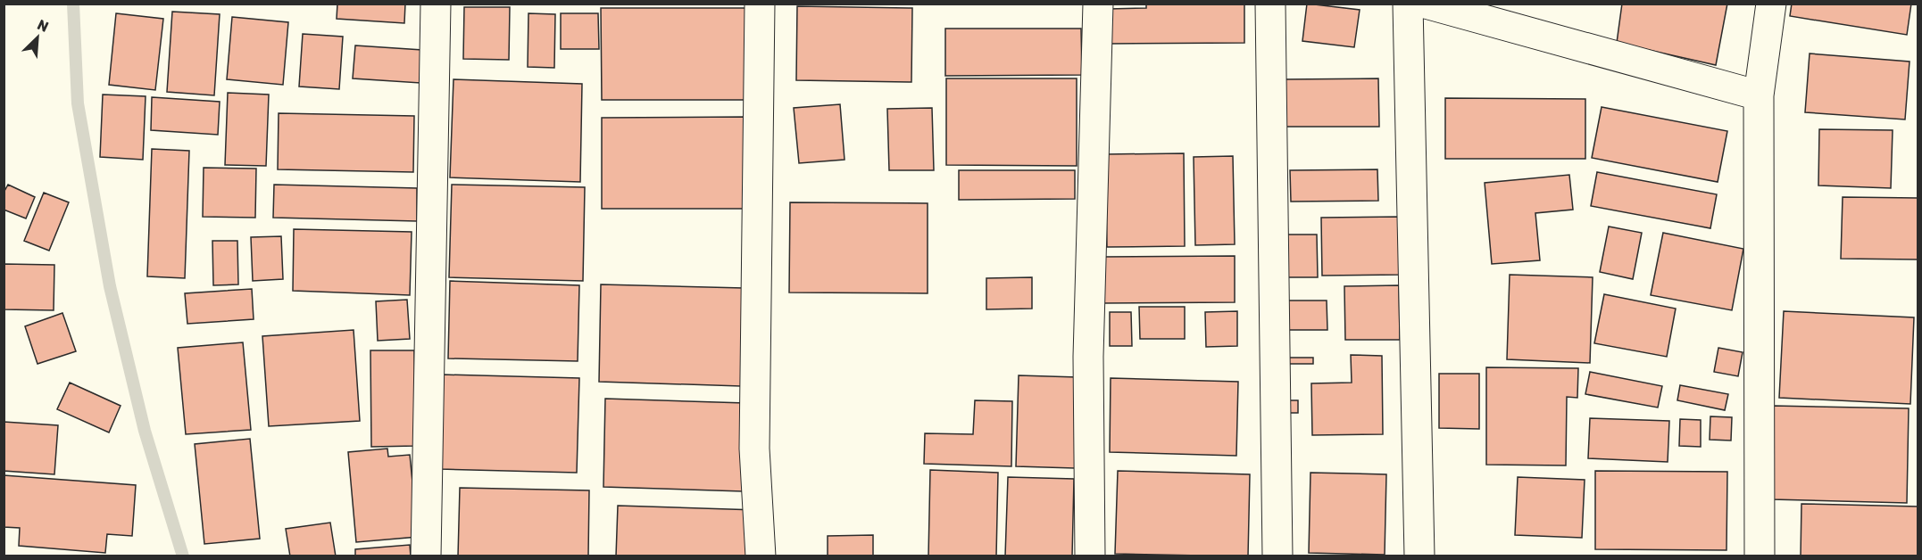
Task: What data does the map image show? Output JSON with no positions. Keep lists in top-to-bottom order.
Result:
{
  "north": "top right"
}
